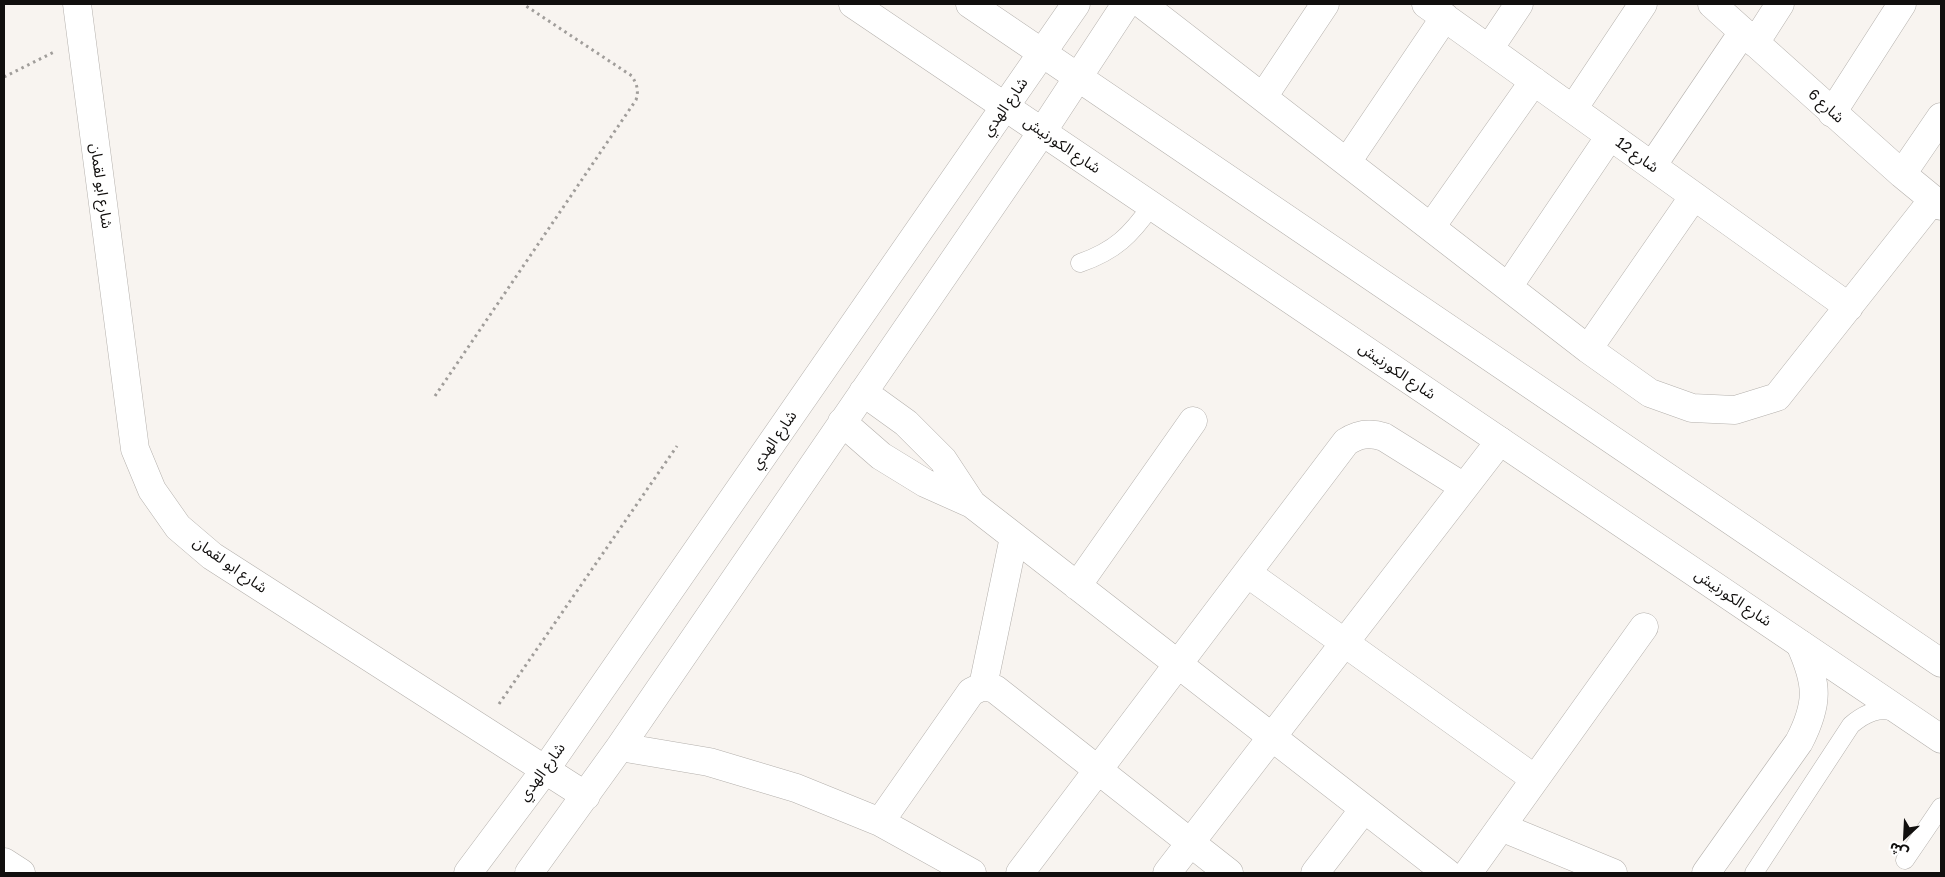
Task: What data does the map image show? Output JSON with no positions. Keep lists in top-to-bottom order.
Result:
{
  "streets": {
    "street": [
      "شارع 6",
      "شارع الهدي",
      "شارع الكورنيش",
      "شارع 12",
      "شارع ابو لقمان"
    ]
  },
  "crossings": [
    ["شارع الهدي", "شارع الكورنيش"],
    ["شارع الهدي", "شارع ابو لقمان"]
  ],
  "north": "bottom left"
}
